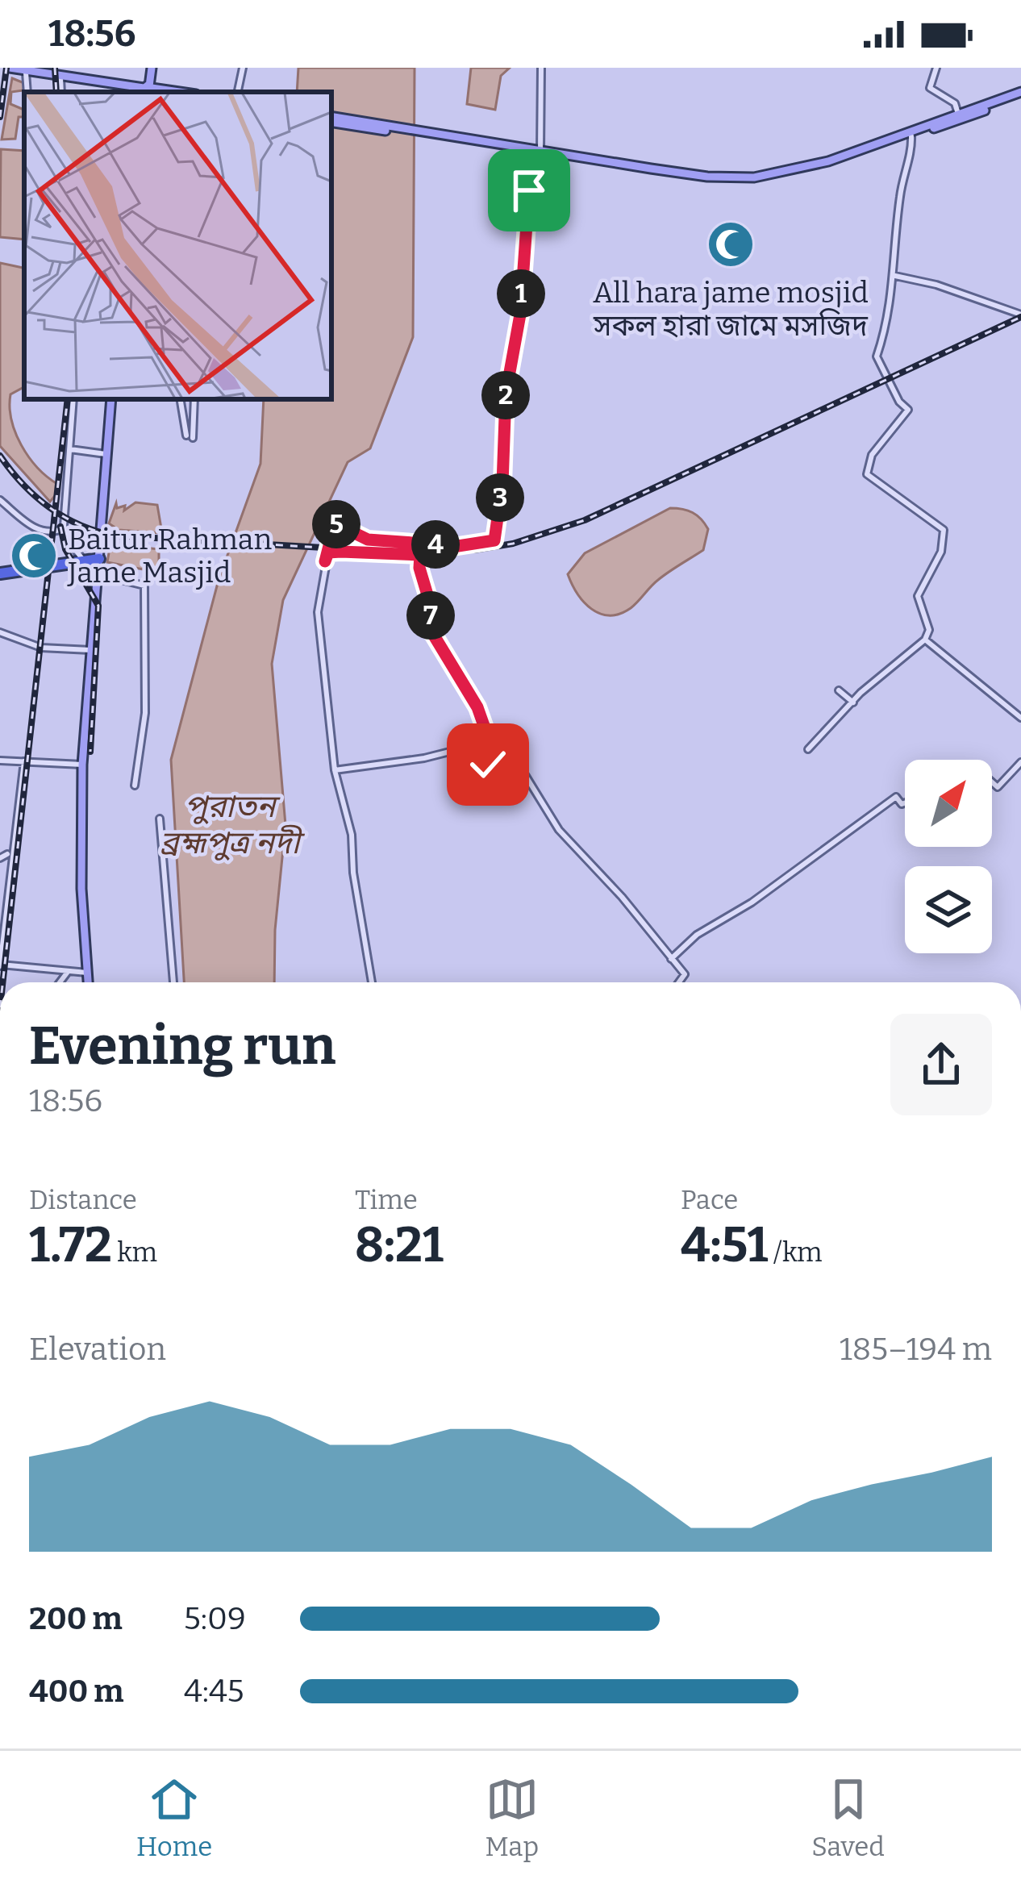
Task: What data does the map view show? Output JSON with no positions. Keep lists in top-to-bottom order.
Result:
{
  "water": ["পুরাতন ব্রহ্মপুত্র নদী"],
  "places": {
    "mosque": ["All hara jame mosjid সকল হারা জামে মসজিদ", "Baitur Rahman Jame Masjid"]
  },
  "north": "top right",
  "page": {
    "status": "18:56",
    "pins": [
      "1",
      "2",
      "3",
      "5",
      "4",
      "7"
    ],
    "heading": ["Evening run", "18:56"],
    "stats": [
      ["Distance", "1.72 km"],
      ["Time", "8:21"],
      ["Pace", "4:51 /km"]
    ],
    "chart": ["Elevation", "185–194 m"],
    "list": [
      {
        "name": "200 m",
        "note": "5:09"
      },
      {
        "name": "400 m",
        "note": "4:45"
      }
    ],
    "tabs": ["Home", "Map", "Saved"]
  }
}
